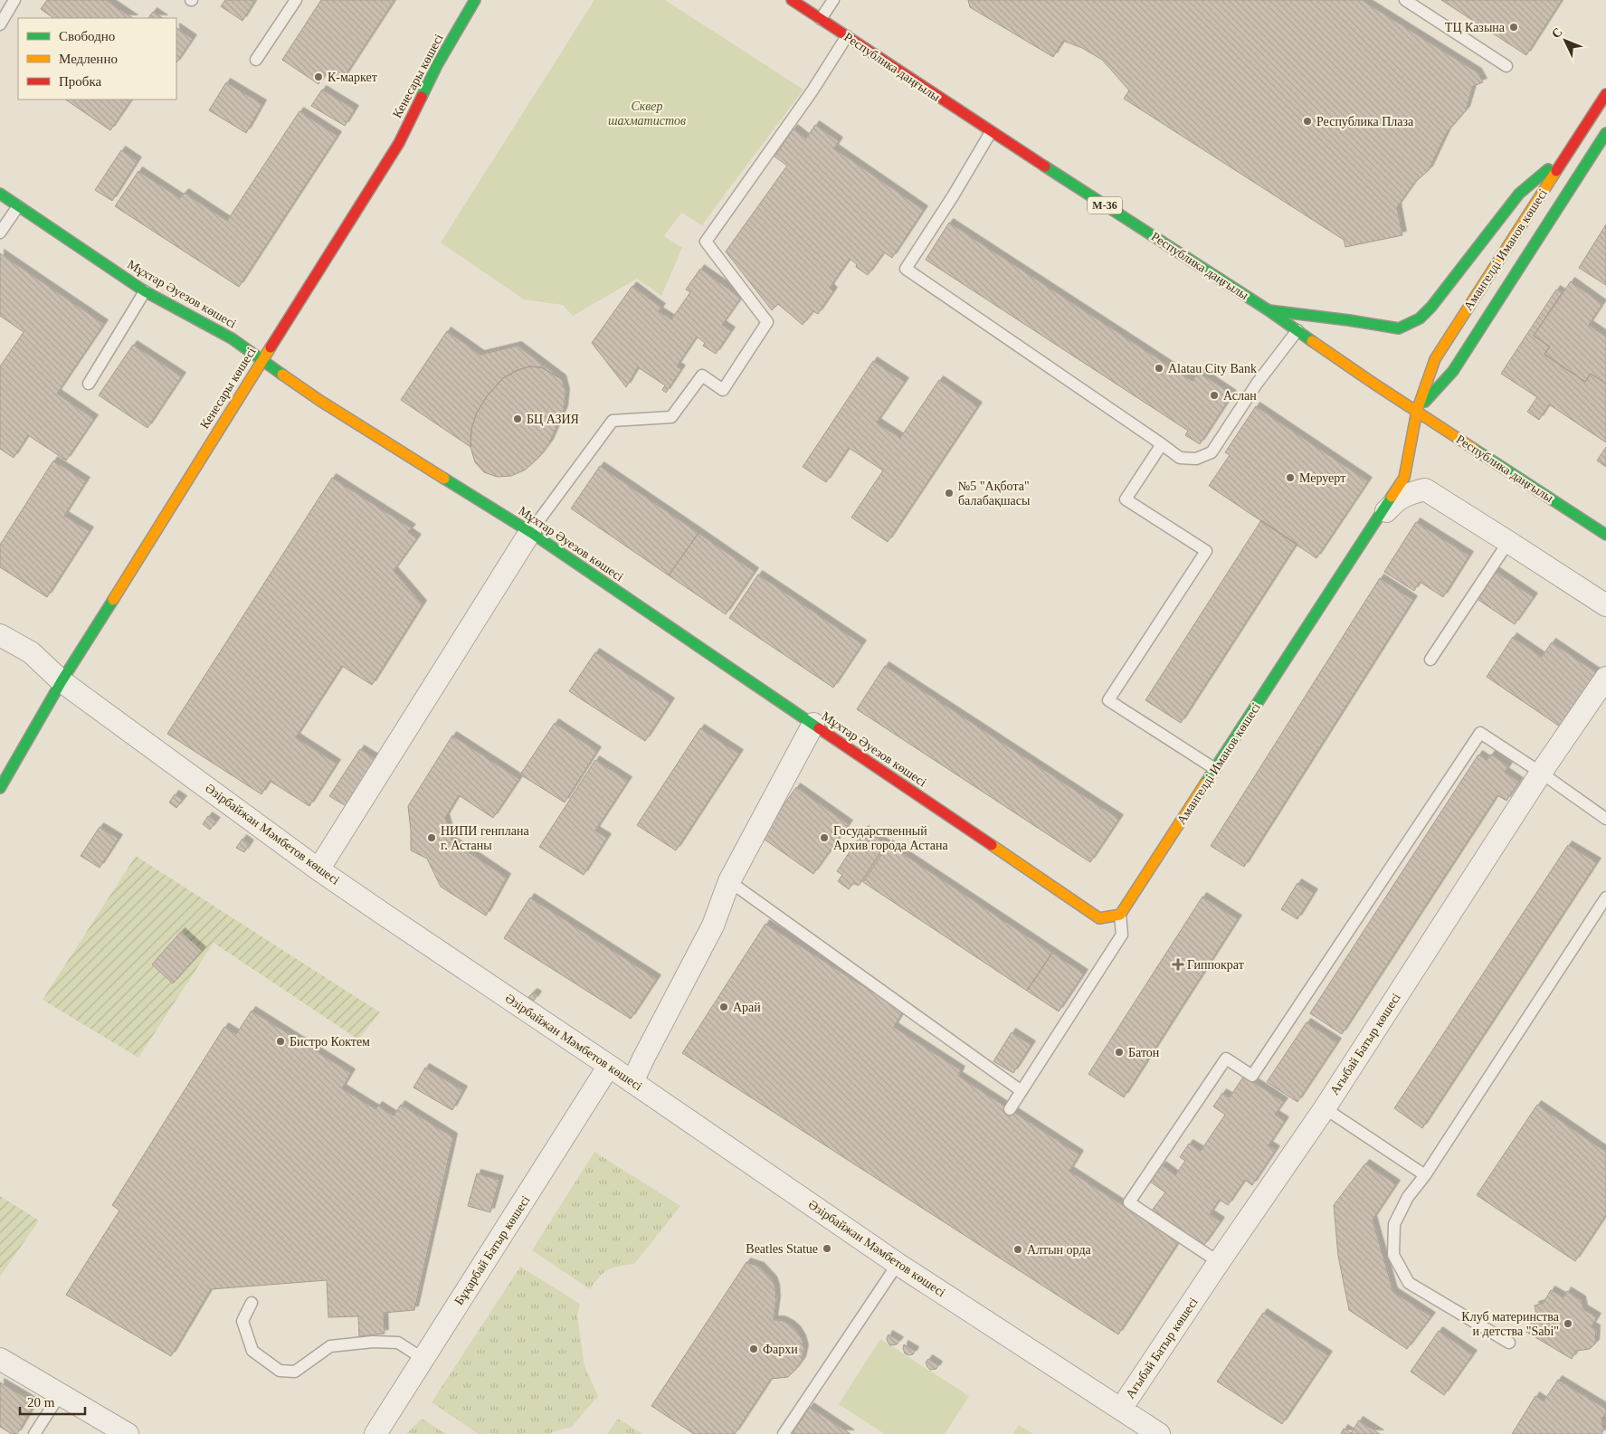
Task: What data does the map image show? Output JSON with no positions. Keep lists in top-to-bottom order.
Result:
{
  "streets": {
    "main road": [
      "Республика даңғылы",
      "Кенесары көшесі",
      "M-36",
      "Амангелді Иманов көшесі",
      "Мұхтар Әуезов көшесі"
    ],
    "street": ["Әзірбайжан Мәмбетов көшесі", "Ағыбай Батыр көшесі", "Бұқарбай Батыр көшесі"]
  },
  "crossings": [
    ["Республика даңғылы", "Амангелді Иманов көшесі"],
    ["Кенесары көшесі", "Мұхтар Әуезов көшесі"],
    ["Кенесары көшесі", "Әзірбайжан Мәмбетов көшесі"],
    ["Амангелді Иманов көшесі", "Мұхтар Әуезов көшесі"],
    ["Әзірбайжан Мәмбетов көшесі", "Ағыбай Батыр көшесі"],
    ["Әзірбайжан Мәмбетов көшесі", "Бұқарбай Батыр көшесі"]
  ],
  "parks": ["Сквер шахматистов"],
  "places": {
    "other": [
      "ТЦ Казына",
      "К-маркет",
      "Республика Плаза",
      "Alatau City Bank",
      "Аслан",
      "БЦ АЗИЯ",
      "Меруерт",
      "№5 \"Ақбота\" балабақшасы",
      "НИПИ генплана г. Астаны",
      "Государственный Архив города Астана",
      "Арай",
      "Бистро Коктем",
      "Батон",
      "Beatles Statue",
      "Алтын орда",
      "Клуб материнства и детства \"Sabi\"",
      "Фархи"
    ],
    "health": ["Гиппократ"]
  },
  "legend": ["Свободно", "Медленно", "Пробка"],
  "scale_bar": "20 m",
  "north": "top left"
}
